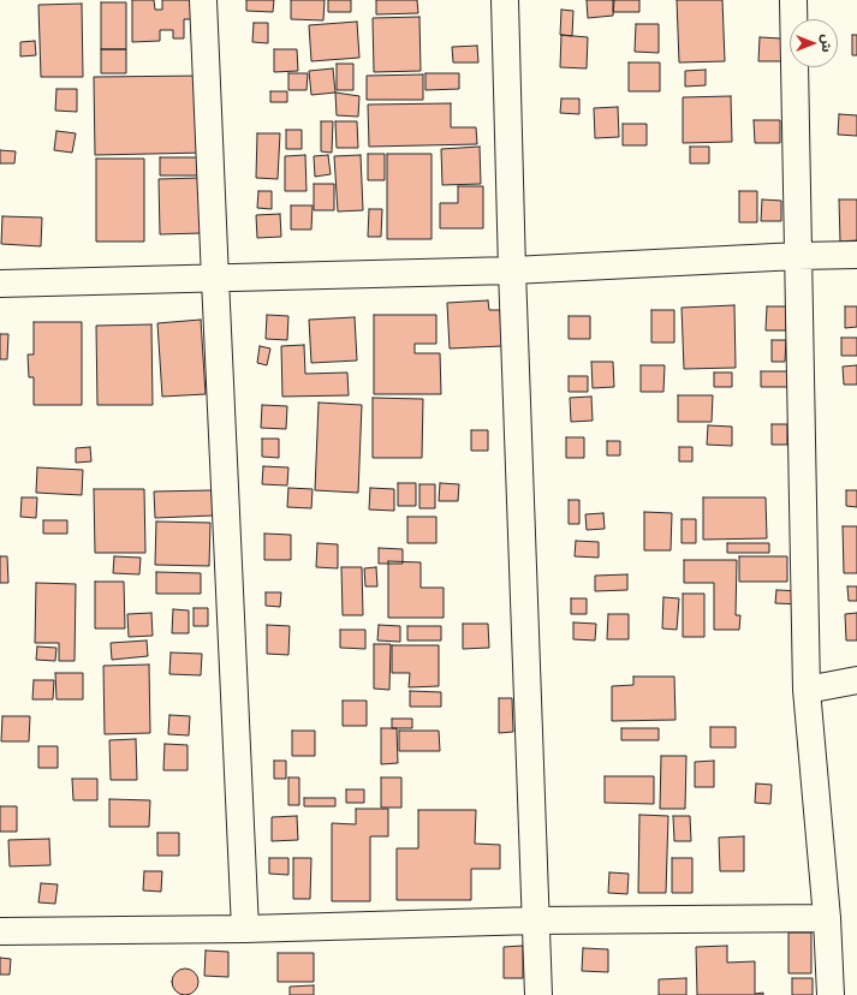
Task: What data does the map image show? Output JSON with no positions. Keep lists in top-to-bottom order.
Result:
{
  "north": "right"
}
